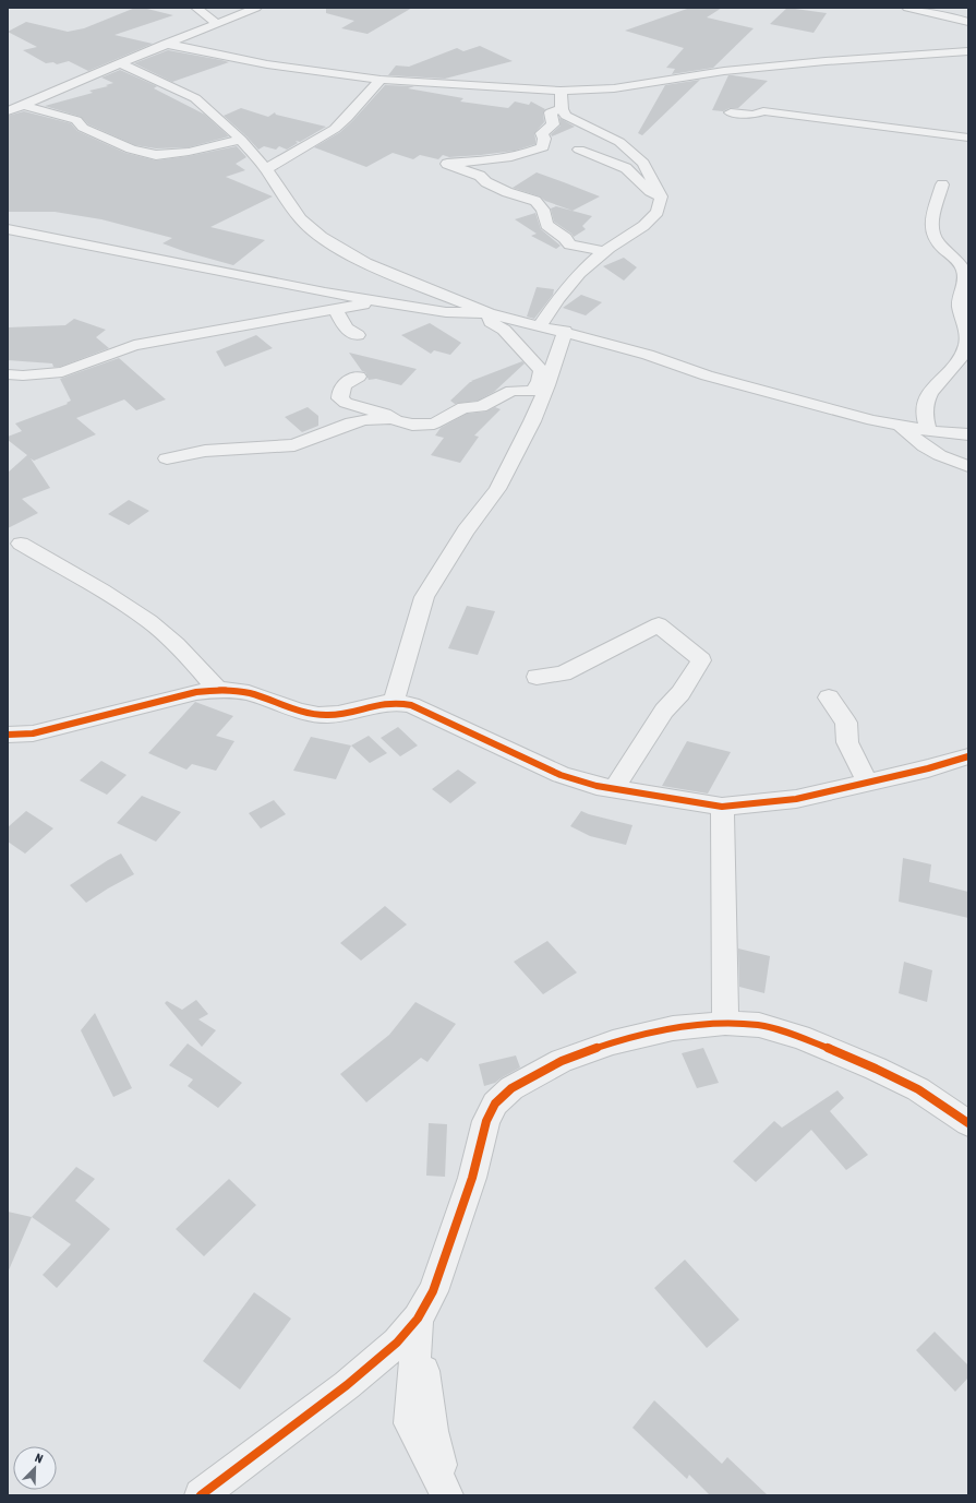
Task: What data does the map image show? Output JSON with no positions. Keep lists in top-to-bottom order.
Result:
{
  "north": "top right"
}
